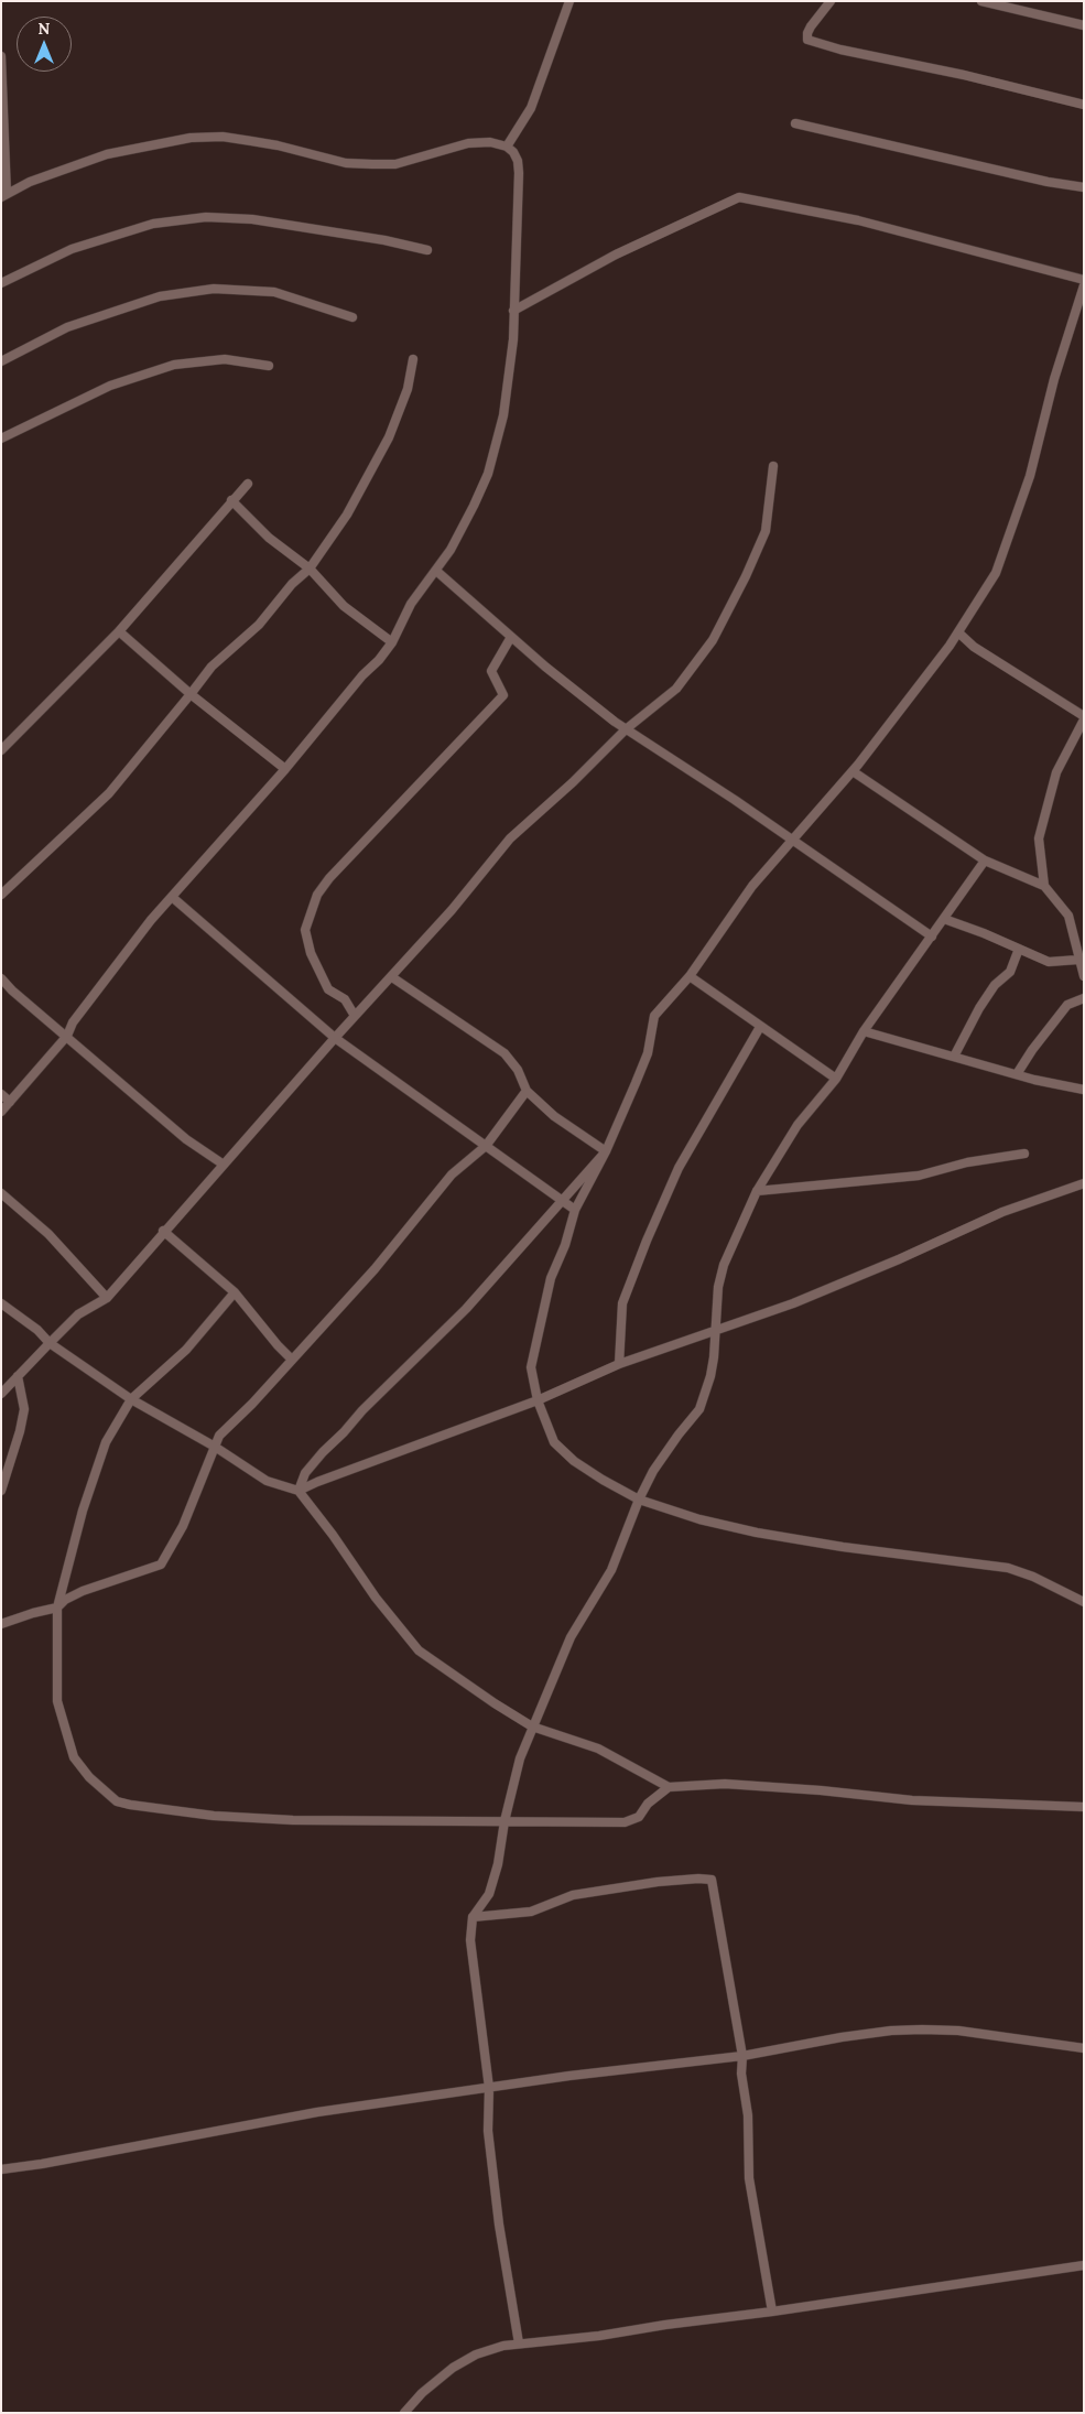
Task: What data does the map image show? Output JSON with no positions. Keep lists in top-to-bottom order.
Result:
{
  "north": "top"
}
